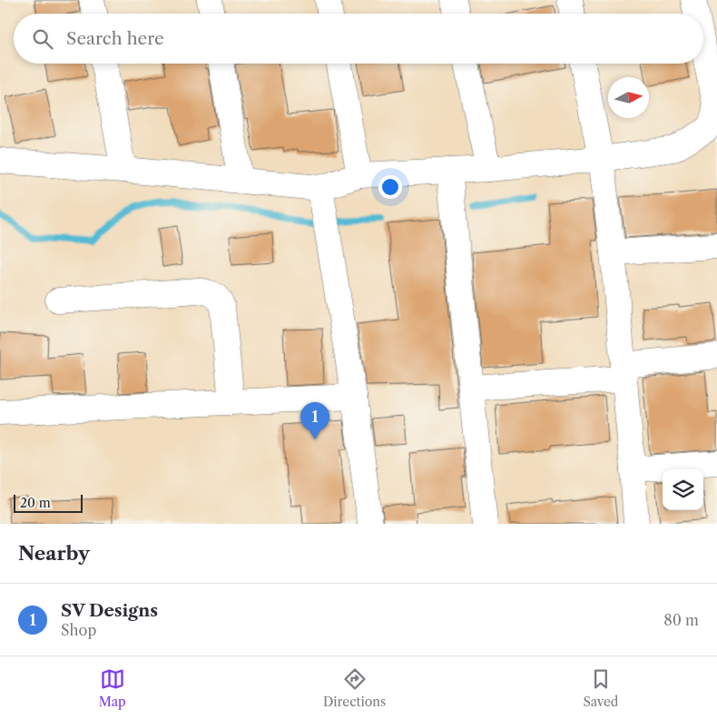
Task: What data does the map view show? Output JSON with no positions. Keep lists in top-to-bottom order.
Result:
{
  "scale_bar": "20 m",
  "north": "right",
  "page": {
    "search": "Search here",
    "pins": "1",
    "scale": "20 m",
    "heading": "Nearby",
    "list": [
      {
        "mark": "1",
        "name": "SV Designs",
        "note": "Shop",
        "value": "80 m"
      }
    ],
    "nav": ["Map", "Directions", "Saved"]
  }
}
